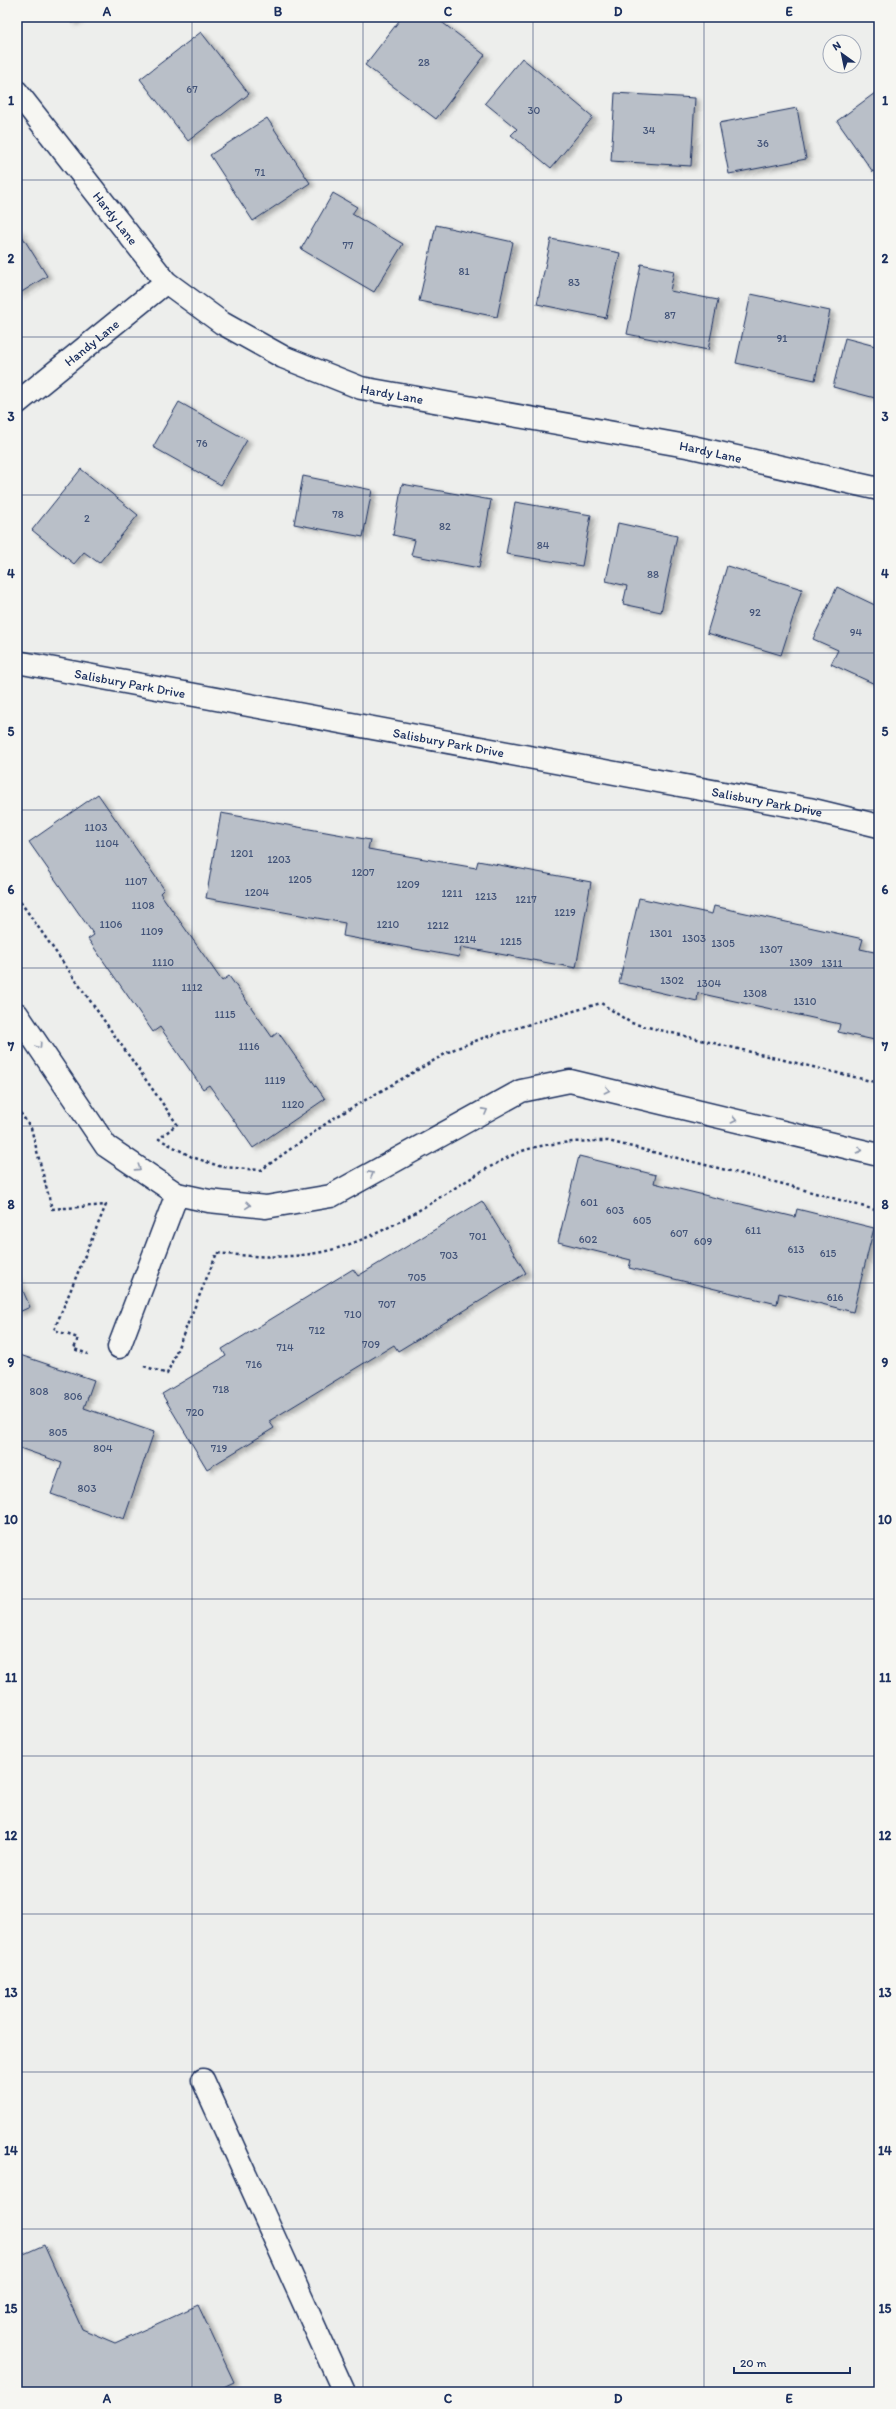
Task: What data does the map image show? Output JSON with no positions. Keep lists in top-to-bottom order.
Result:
{
  "streets": {
    "street": ["Hardy Lane", "Handy Lane", "Salisbury Park Drive"]
  },
  "crossings": [
    ["Hardy Lane", "Handy Lane"]
  ],
  "house_numbers": [
    "28",
    "67",
    "30",
    "34",
    "36",
    "71",
    "77",
    "81",
    "83",
    "87",
    "91",
    "76",
    "78",
    "2",
    "82",
    "84",
    "88",
    "92",
    "94",
    "1103",
    "1104",
    "1201",
    "1203",
    "1207",
    "1205",
    "1107",
    "1209",
    "1204",
    "1211",
    "1213",
    "1217",
    "1108",
    "1219",
    "1106",
    "1210",
    "1212",
    "1109",
    "1301",
    "1303",
    "1214",
    "1215",
    "1305",
    "1307",
    "1110",
    "1309",
    "1311",
    "1302",
    "1304",
    "1112",
    "1308",
    "1310",
    "1115",
    "1116",
    "1119",
    "1120",
    "601",
    "603",
    "605",
    "611",
    "607",
    "701",
    "602",
    "609",
    "613",
    "615",
    "703",
    "705",
    "616",
    "707",
    "710",
    "712",
    "709",
    "714",
    "716",
    "718",
    "808",
    "806",
    "720",
    "805",
    "804",
    "719",
    "803"
  ],
  "scale_bar": "20 m",
  "north": "top left",
  "grid": {
    "columns": [
      "A",
      "B",
      "C",
      "D",
      "E"
    ],
    "rows": [
      "1",
      "2",
      "3",
      "4",
      "5",
      "6",
      "7",
      "8",
      "9",
      "10",
      "11",
      "12",
      "13",
      "14",
      "15"
    ]
  }
}
